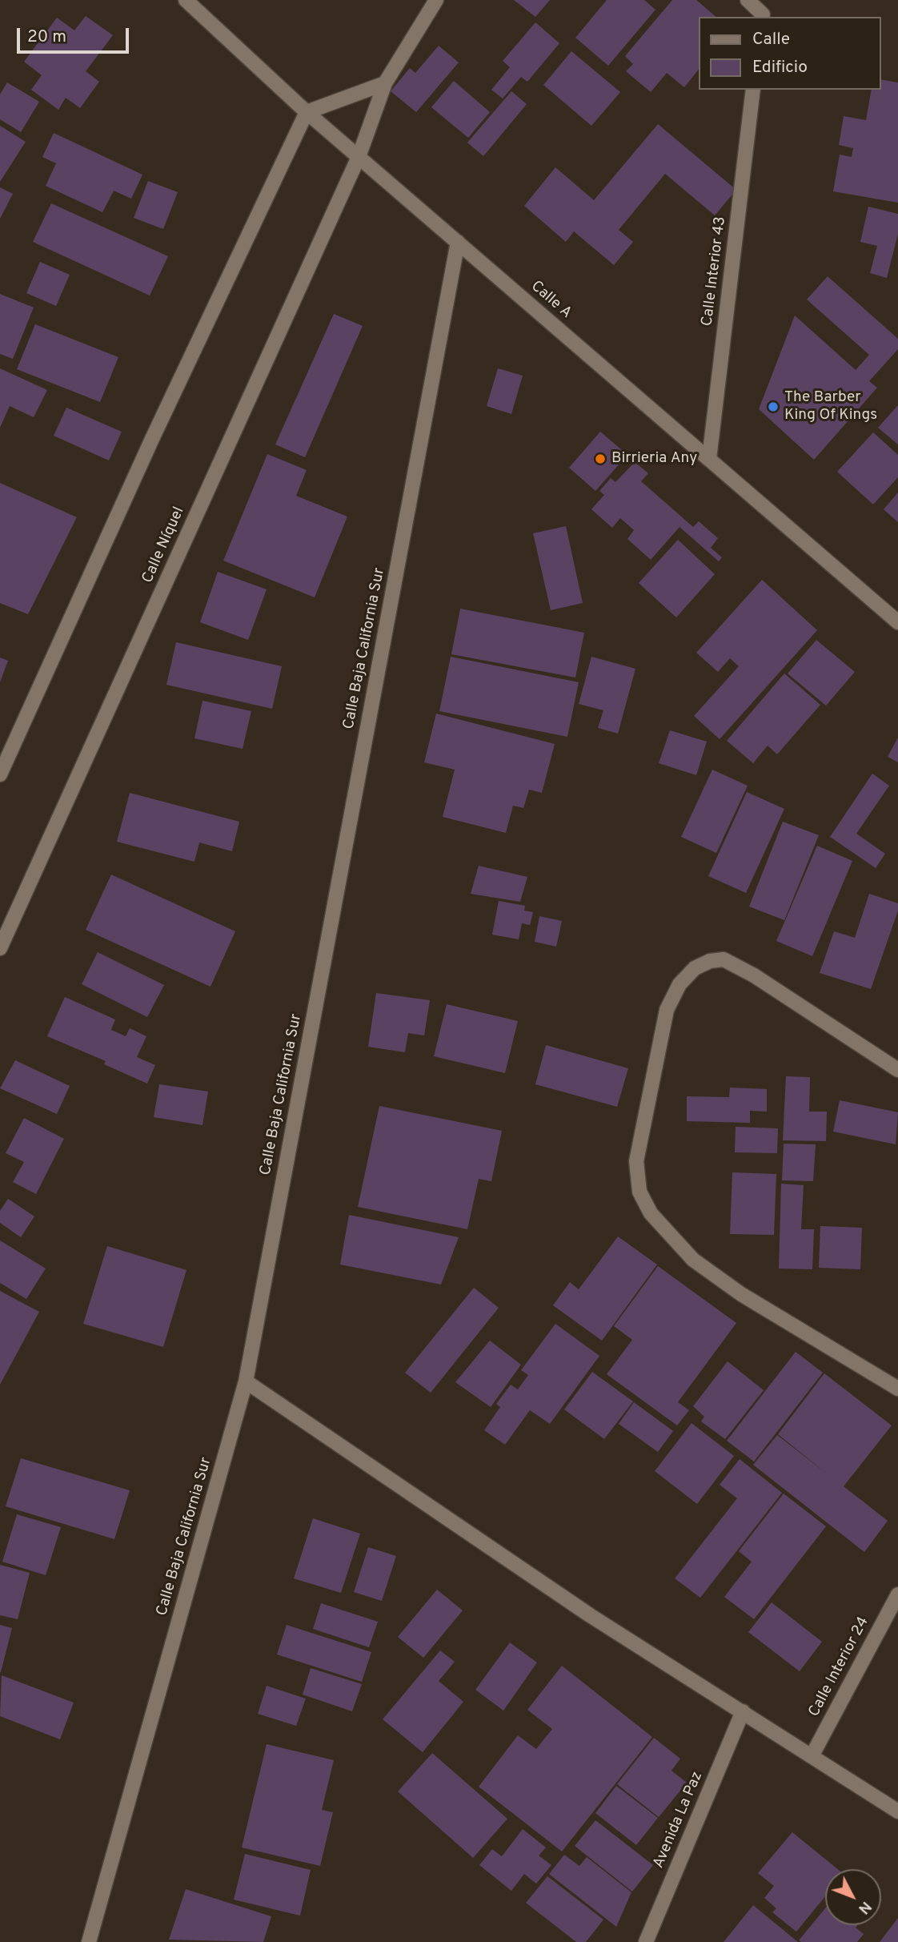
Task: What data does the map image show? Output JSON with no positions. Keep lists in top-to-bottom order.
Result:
{
  "streets": {
    "street": [
      "Calle Interior 43",
      "Calle A",
      "Calle Níquel",
      "Calle Baja California Sur",
      "Calle Interior 24",
      "Avenida La Paz"
    ]
  },
  "crossings": [
    ["Calle Interior 43", "Calle A"],
    ["Calle A", "Calle Níquel"],
    ["Calle A", "Calle Baja California Sur"]
  ],
  "places": ["The Barber King Of Kings", "Birrieria Any"],
  "legend": ["Calle", "Edificio"],
  "scale_bar": "20 m",
  "north": "bottom right"
}
